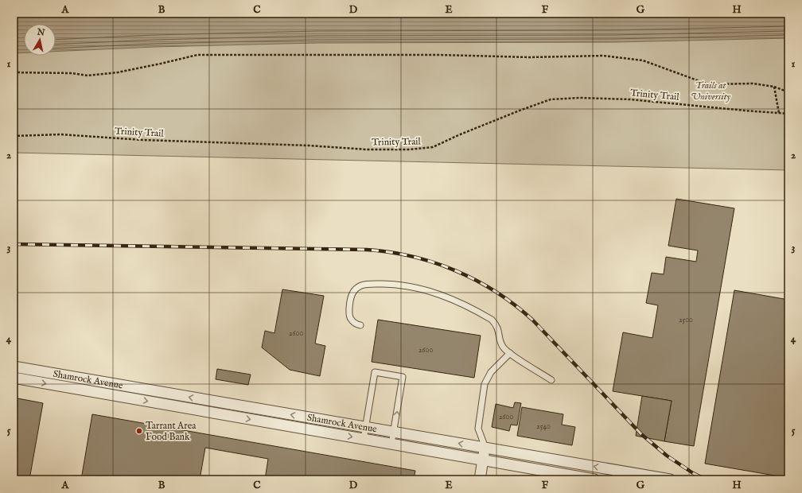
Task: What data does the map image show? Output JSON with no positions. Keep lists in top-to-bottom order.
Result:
{
  "streets": {
    "street": ["Shamrock Avenue"],
    "path": ["Trinity Trail"]
  },
  "parks": ["Trails at University"],
  "places": ["Tarrant Area Food Bank"],
  "house_numbers": [
    "2500",
    "2600",
    "2600",
    "2600",
    "2540"
  ],
  "north": "top",
  "grid": {
    "columns": [
      "A",
      "B",
      "C",
      "D",
      "E",
      "F",
      "G",
      "H"
    ],
    "rows": [
      "1",
      "2",
      "3",
      "4",
      "5"
    ]
  }
}
